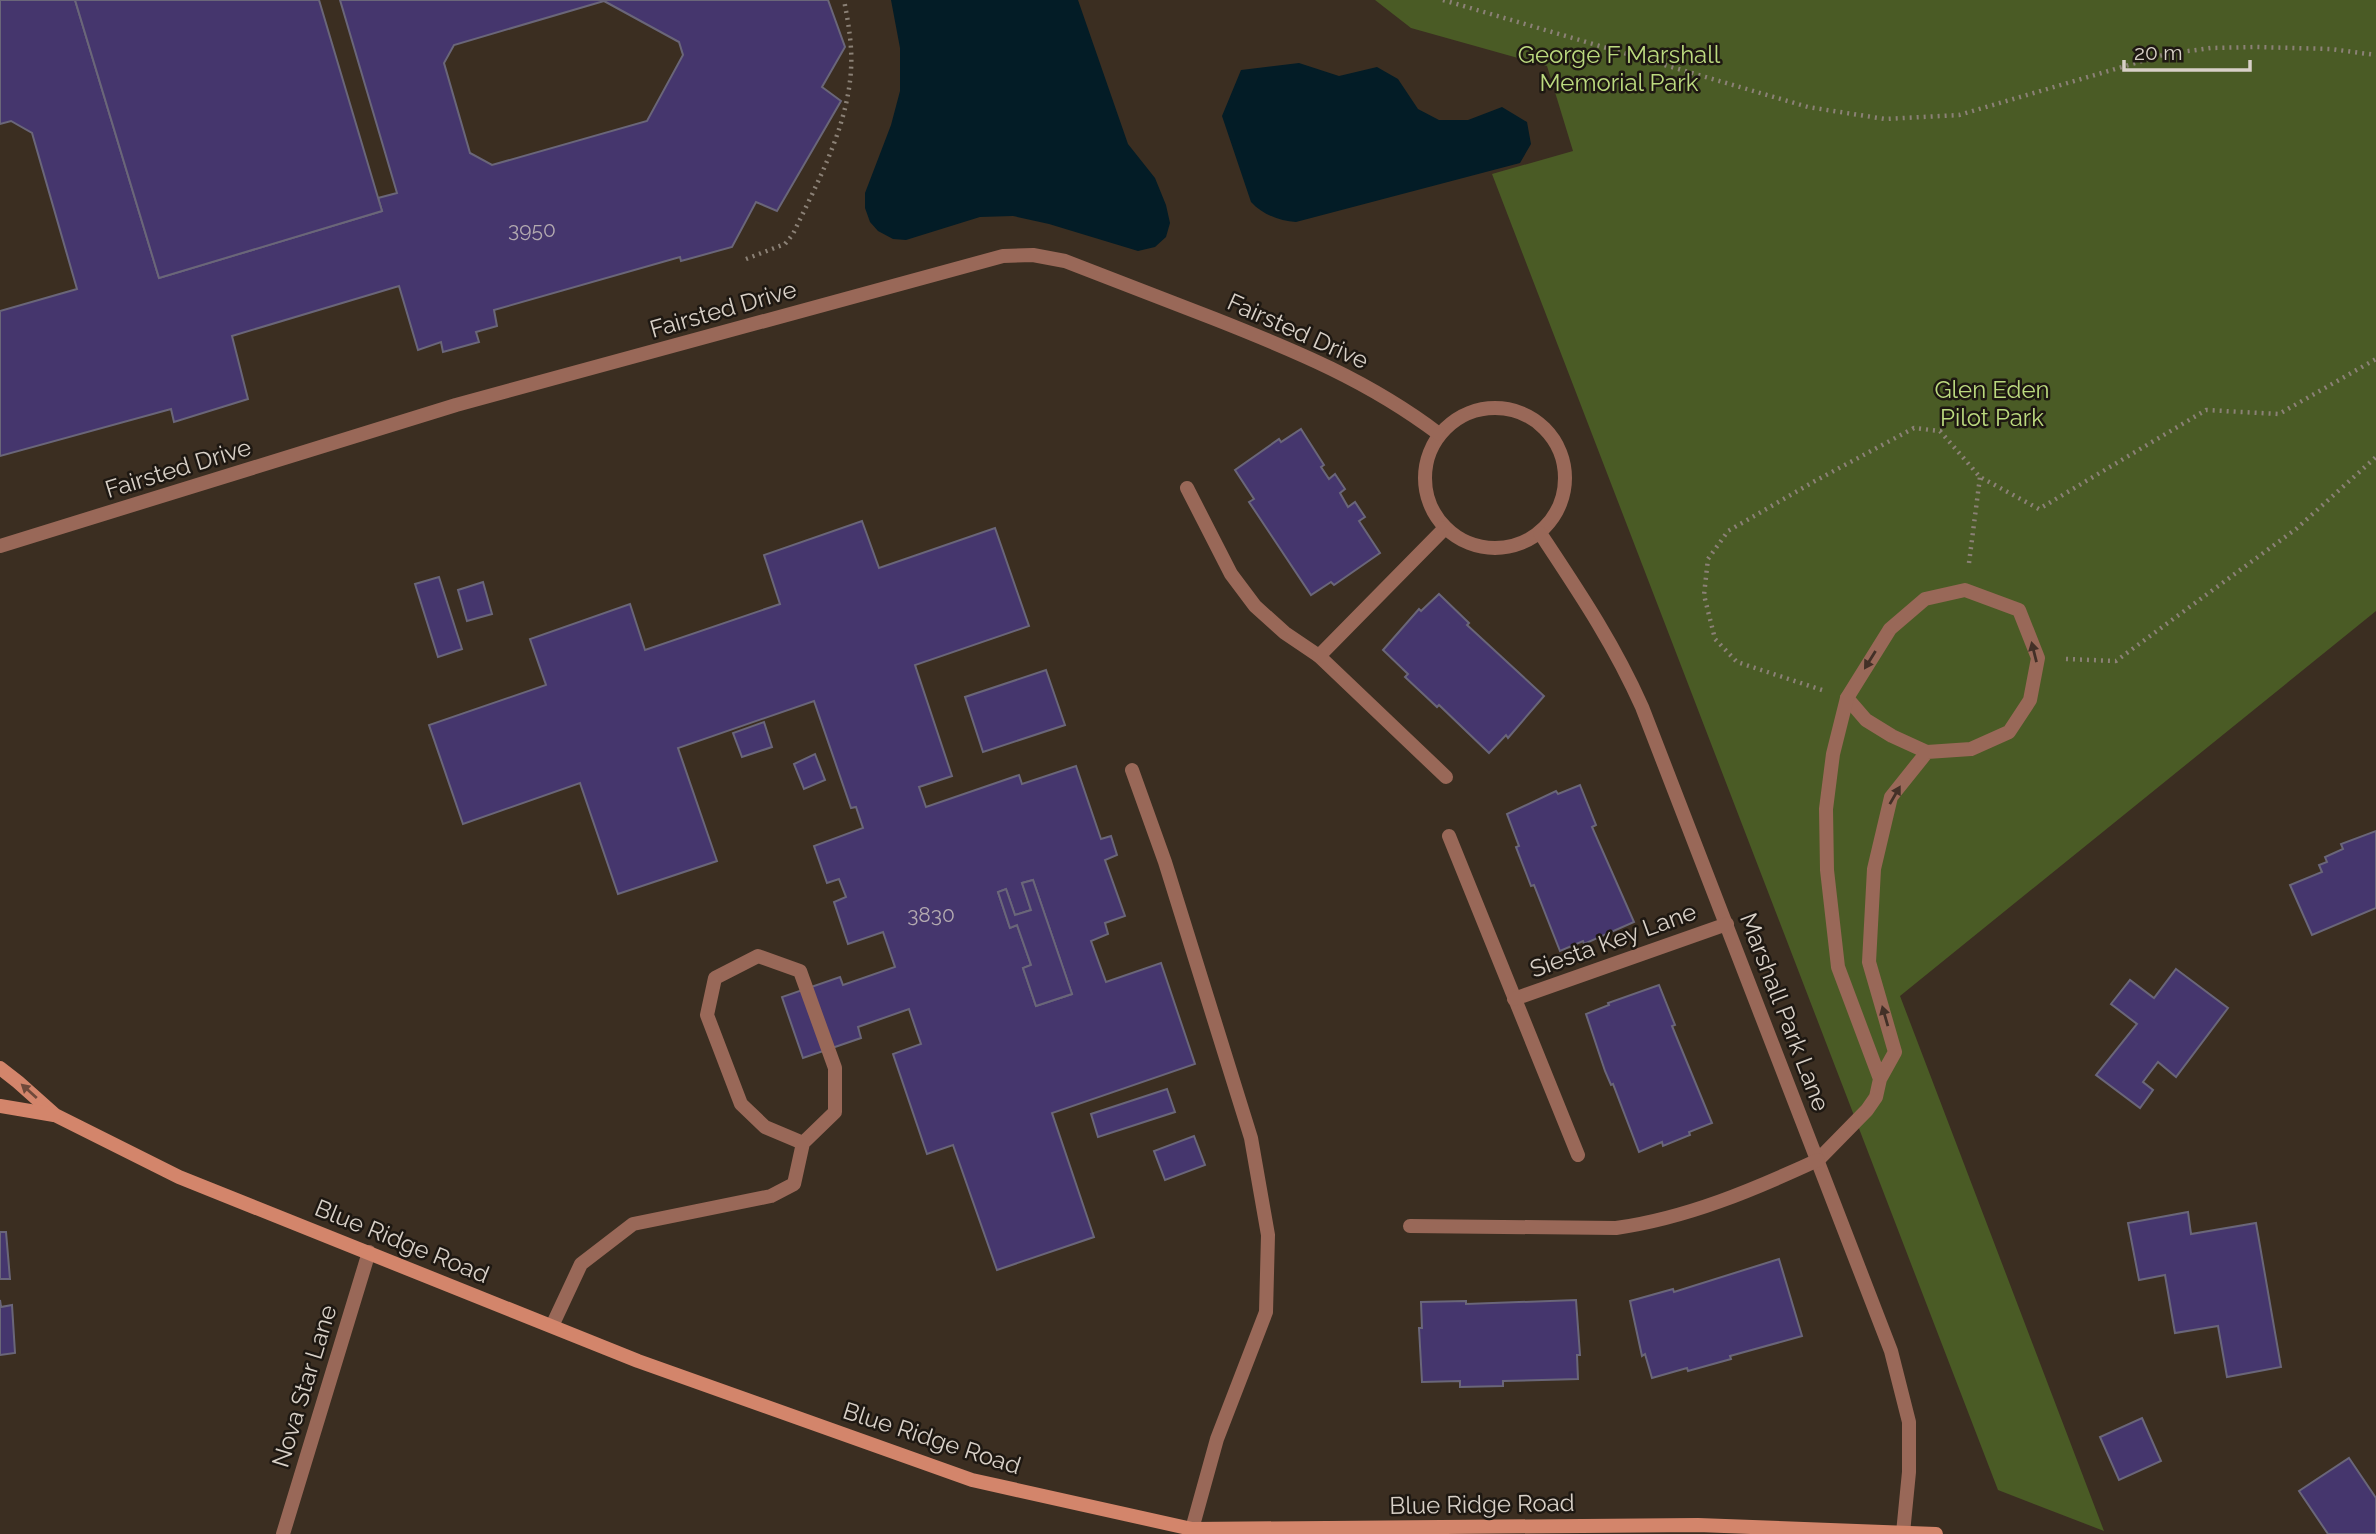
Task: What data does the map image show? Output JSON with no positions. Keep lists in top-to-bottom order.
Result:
{
  "streets": {
    "main road": ["Blue Ridge Road"],
    "street": [
      "Fairsted Drive",
      "Siesta Key Lane",
      "Marshall Park Lane",
      "Nova Star Lane"
    ]
  },
  "crossings": [
    ["Fairsted Drive", "Marshall Park Lane"],
    ["Siesta Key Lane", "Marshall Park Lane"],
    ["Marshall Park Lane", "Blue Ridge Road"],
    ["Blue Ridge Road", "Nova Star Lane"]
  ],
  "parks": ["George F Marshall Memorial Park", "Glen Eden Pilot Park"],
  "house_numbers": ["3950", "3830"],
  "scale_bar": "20 m"
}
